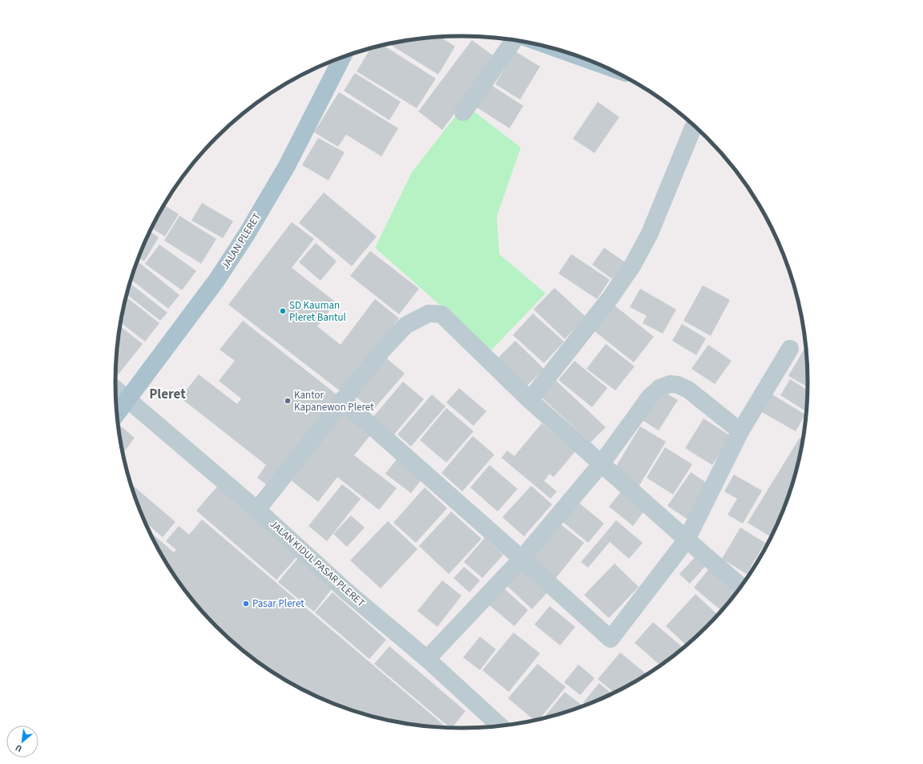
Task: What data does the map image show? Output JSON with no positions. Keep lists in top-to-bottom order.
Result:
{
  "streets": {
    "main road": ["JALAN PLERET"],
    "street": ["JALAN KIDUL PASAR PLERET"]
  },
  "crossings": [
    ["JALAN PLERET", "JALAN KIDUL PASAR PLERET"]
  ],
  "districts": ["Pleret"],
  "places": ["SD Kauman Pleret Bantul", "Kantor Kapanewon Pleret", "Pasar Pleret"],
  "north": "bottom left"
}
